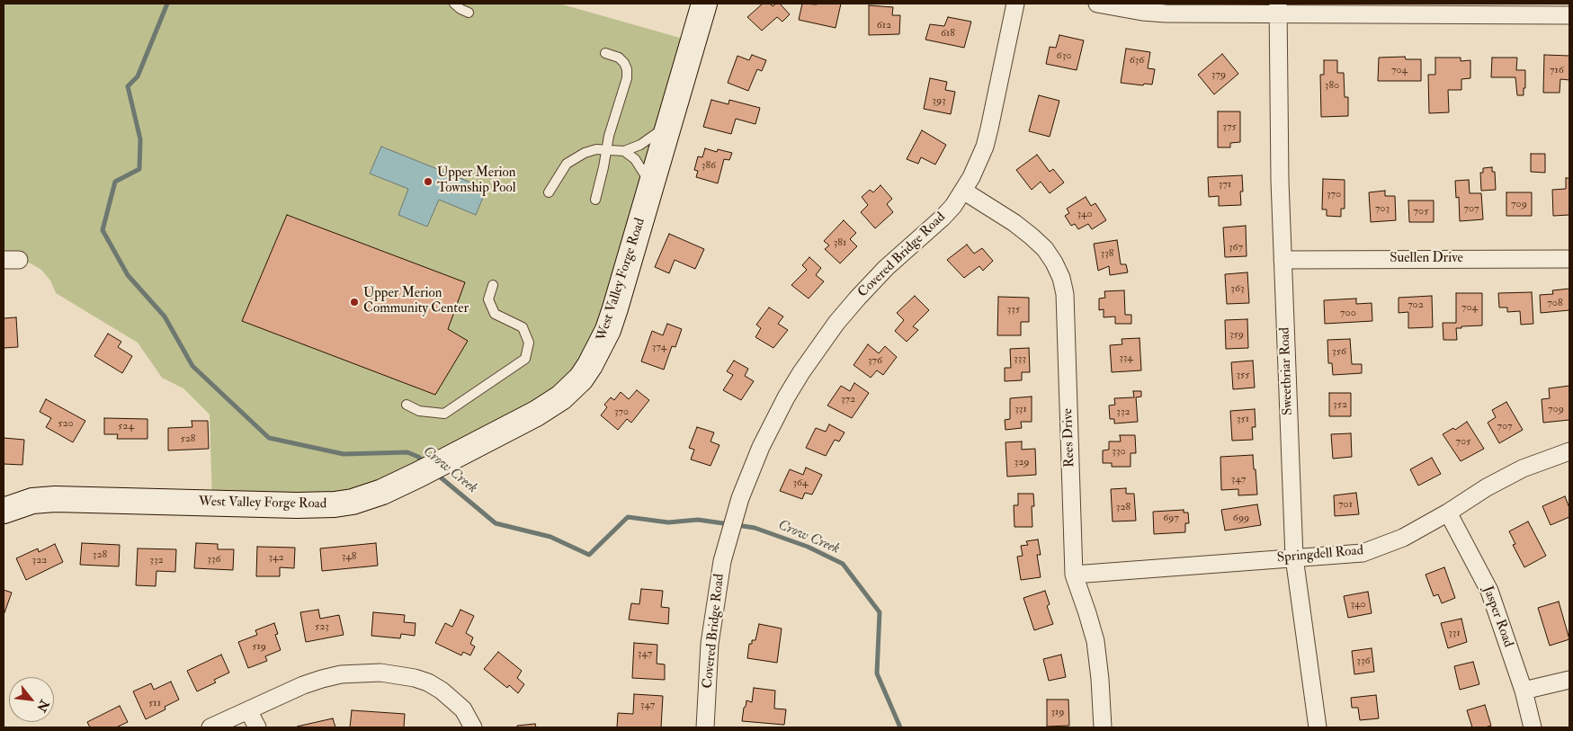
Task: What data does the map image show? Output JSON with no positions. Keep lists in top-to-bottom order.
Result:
{
  "streets": {
    "main road": ["West Valley Forge Road"],
    "street": [
      "Covered Bridge Road",
      "Suellen Drive",
      "Sweetbriar Road",
      "Rees Drive",
      "Springdell Road",
      "Jasper Road"
    ]
  },
  "crossings": [
    ["Covered Bridge Road", "Rees Drive"],
    ["Suellen Drive", "Sweetbriar Road"],
    ["Sweetbriar Road", "Springdell Road"],
    ["Rees Drive", "Springdell Road"],
    ["Springdell Road", "Jasper Road"]
  ],
  "water": ["Crow Creek"],
  "places": ["Upper Merion Township Pool", "Upper Merion Community Center"],
  "house_numbers": [
    "612",
    "618",
    "630",
    "636",
    "704",
    "716",
    "379",
    "380",
    "393",
    "375",
    "386",
    "371",
    "370",
    "709",
    "703",
    "707",
    "705",
    "340",
    "381",
    "367",
    "338",
    "363",
    "708",
    "702",
    "704",
    "335",
    "700",
    "359",
    "374",
    "356",
    "334",
    "333",
    "376",
    "355",
    "372",
    "352",
    "331",
    "709",
    "370",
    "332",
    "351",
    "520",
    "524",
    "707",
    "528",
    "705",
    "330",
    "329",
    "347",
    "364",
    "701",
    "328",
    "697",
    "699",
    "328",
    "348",
    "342",
    "336",
    "322",
    "332",
    "340",
    "523",
    "331",
    "519",
    "347",
    "336",
    "511",
    "347",
    "319"
  ],
  "north": "bottom right"
}
